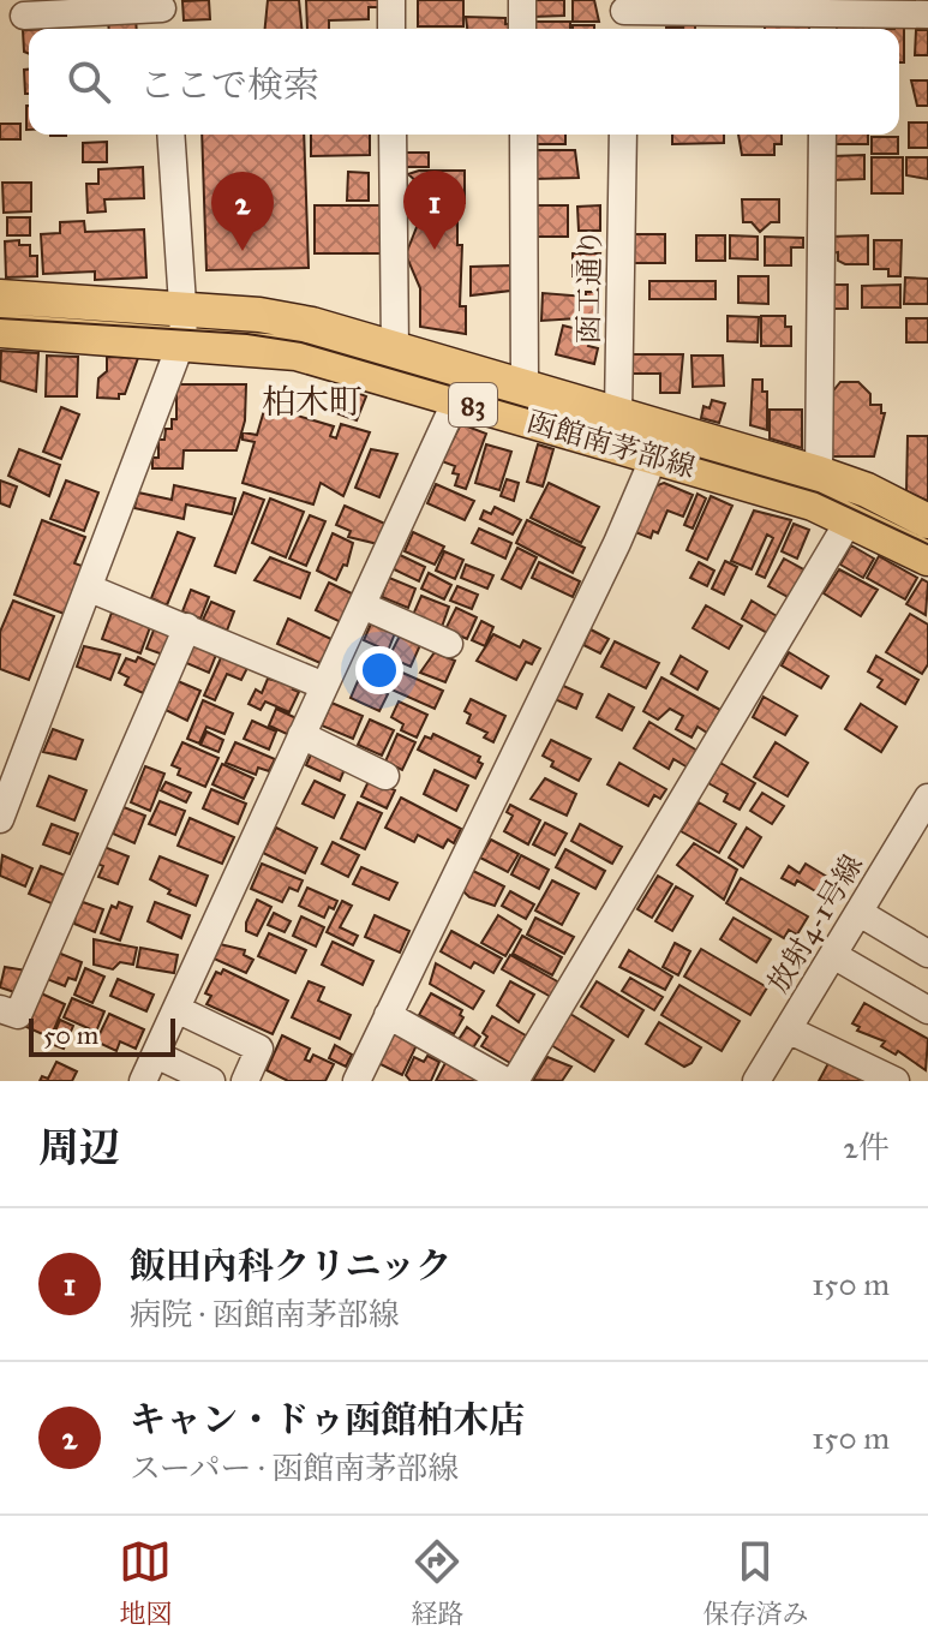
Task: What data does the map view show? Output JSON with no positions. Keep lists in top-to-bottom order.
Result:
{
  "streets": {
    "main road": ["83", "函館南茅部線"],
    "street": ["函工通り", "放射4-1号線"]
  },
  "crossings": [
    ["函工通り", "函館南茅部線"]
  ],
  "districts": ["柏木町"],
  "scale_bar": "50 m",
  "page": {
    "search": "ここで検索",
    "pins": ["1", "2"],
    "scale": "50 m",
    "heading": ["周辺", "2件"],
    "list": [
      {
        "mark": "1",
        "name": "飯田內科クリニック",
        "note": "病院 · 函館南茅部線",
        "value": "150 m"
      },
      {
        "mark": "2",
        "name": "キャン・ドゥ函館柏木店",
        "note": "スーパー · 函館南茅部線",
        "value": "150 m"
      }
    ],
    "nav": ["地図", "経路", "保存済み"]
  }
}
